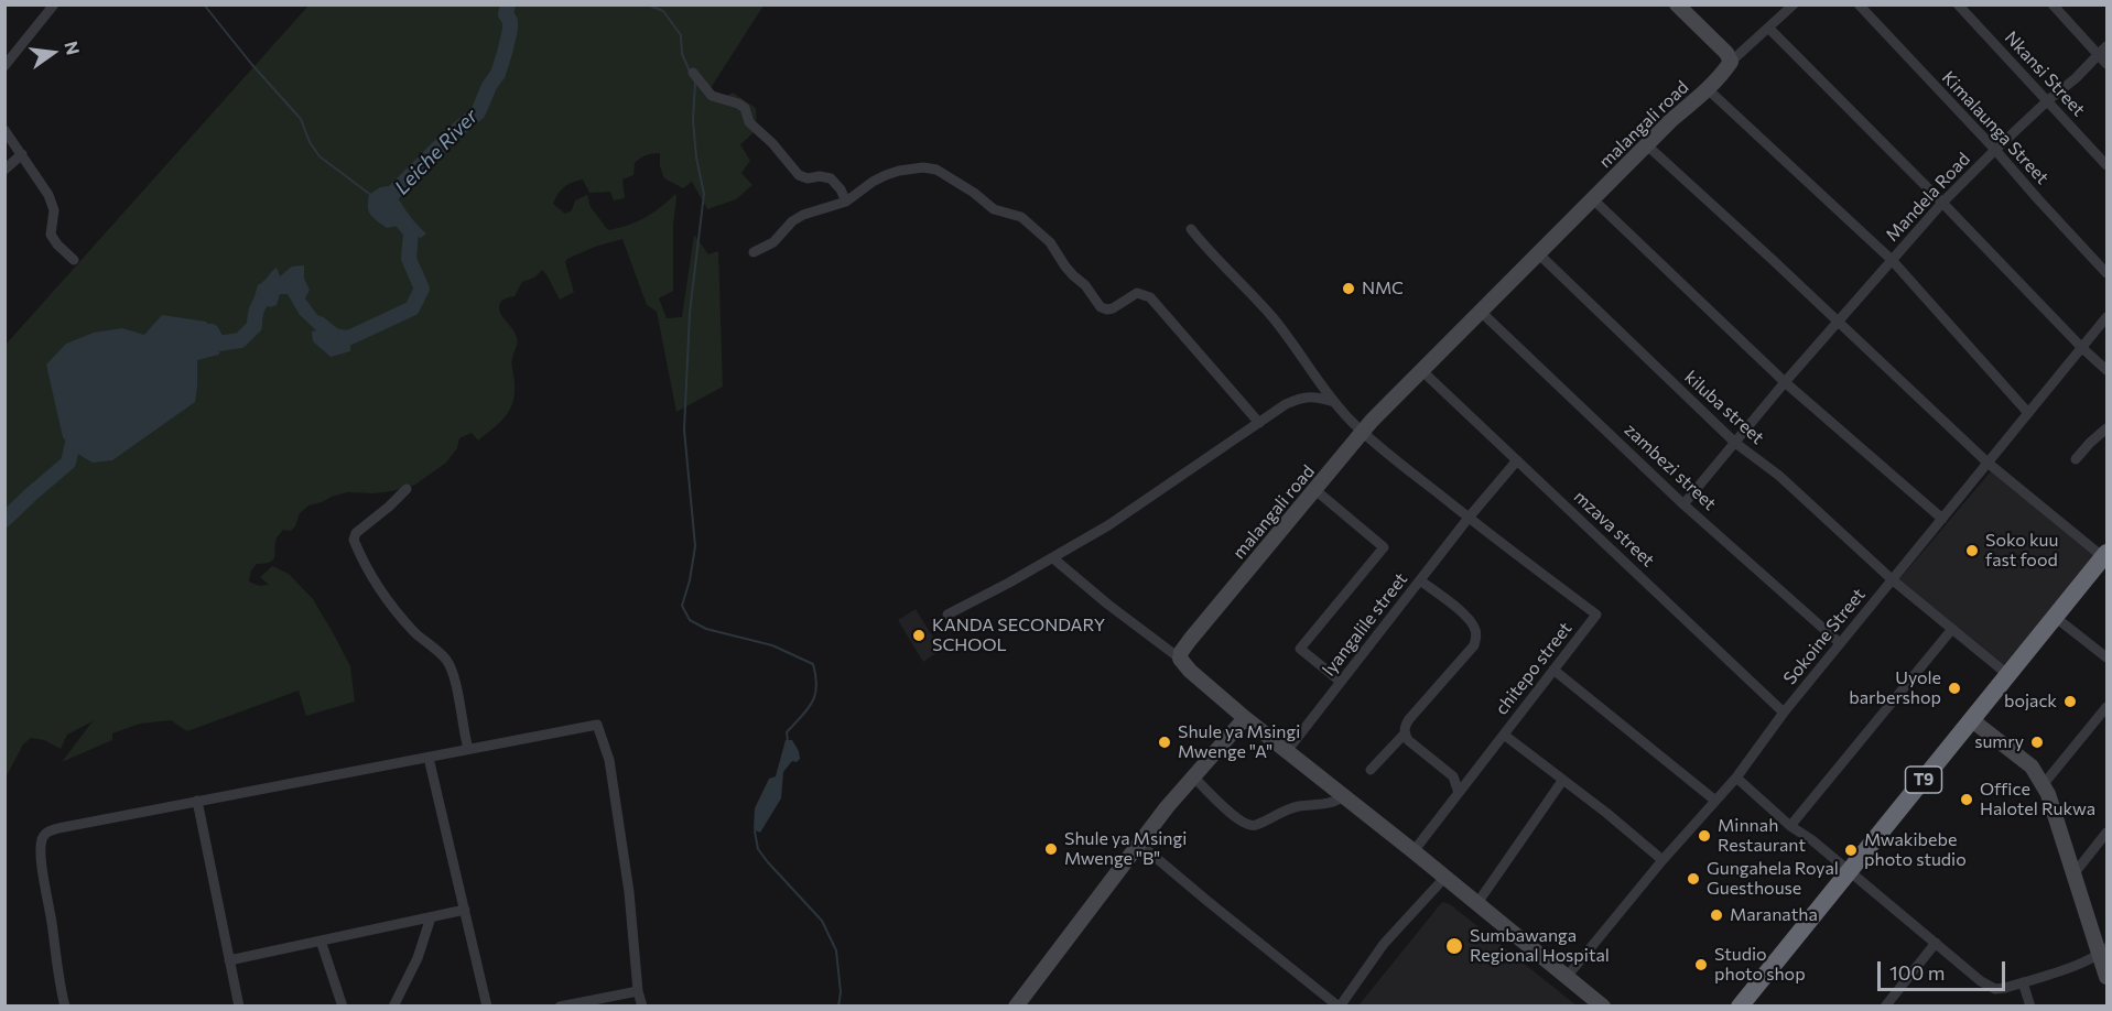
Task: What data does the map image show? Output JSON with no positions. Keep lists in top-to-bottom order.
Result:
{
  "streets": {
    "highway": ["T9"],
    "street": [
      "Nkansi Street",
      "malangali road",
      "Kimalaunga Street",
      "Mandela Road",
      "kiluba street",
      "zambezi street",
      "mzava street",
      "lyangalile street",
      "Sokoine Street",
      "chitepo street"
    ]
  },
  "crossings": [
    ["Nkansi Street", "Mandela Road"],
    ["malangali road", "kiluba street"],
    ["malangali road", "zambezi street"],
    ["malangali road", "mzava street"],
    ["malangali road", "chitepo street"],
    ["Kimalaunga Street", "Mandela Road"],
    ["kiluba street", "Sokoine Street"],
    ["kiluba street", "T9"],
    ["zambezi street", "Sokoine Street"],
    ["mzava street", "lyangalile street"],
    ["mzava street", "Sokoine Street"],
    ["lyangalile street", "chitepo street"]
  ],
  "water": ["Leiche River"],
  "places": [
    "NMC",
    "Soko kuu fast food",
    "KANDA SECONDARY SCHOOL",
    "Uyole barbershop",
    "bojack",
    "Shule ya Msingi Mwenge \"A\"",
    "sumry",
    "Office Halotel Rukwa",
    "Minnah Restaurant",
    "Shule ya Msingi Mwenge \"B\"",
    "Mwakibebe photo studio",
    "Gungahela Royal Guesthouse",
    "Maranatha",
    "Sumbawanga Regional Hospital",
    "Studio photo shop"
  ],
  "scale_bar": "100 m",
  "north": "right"
}
